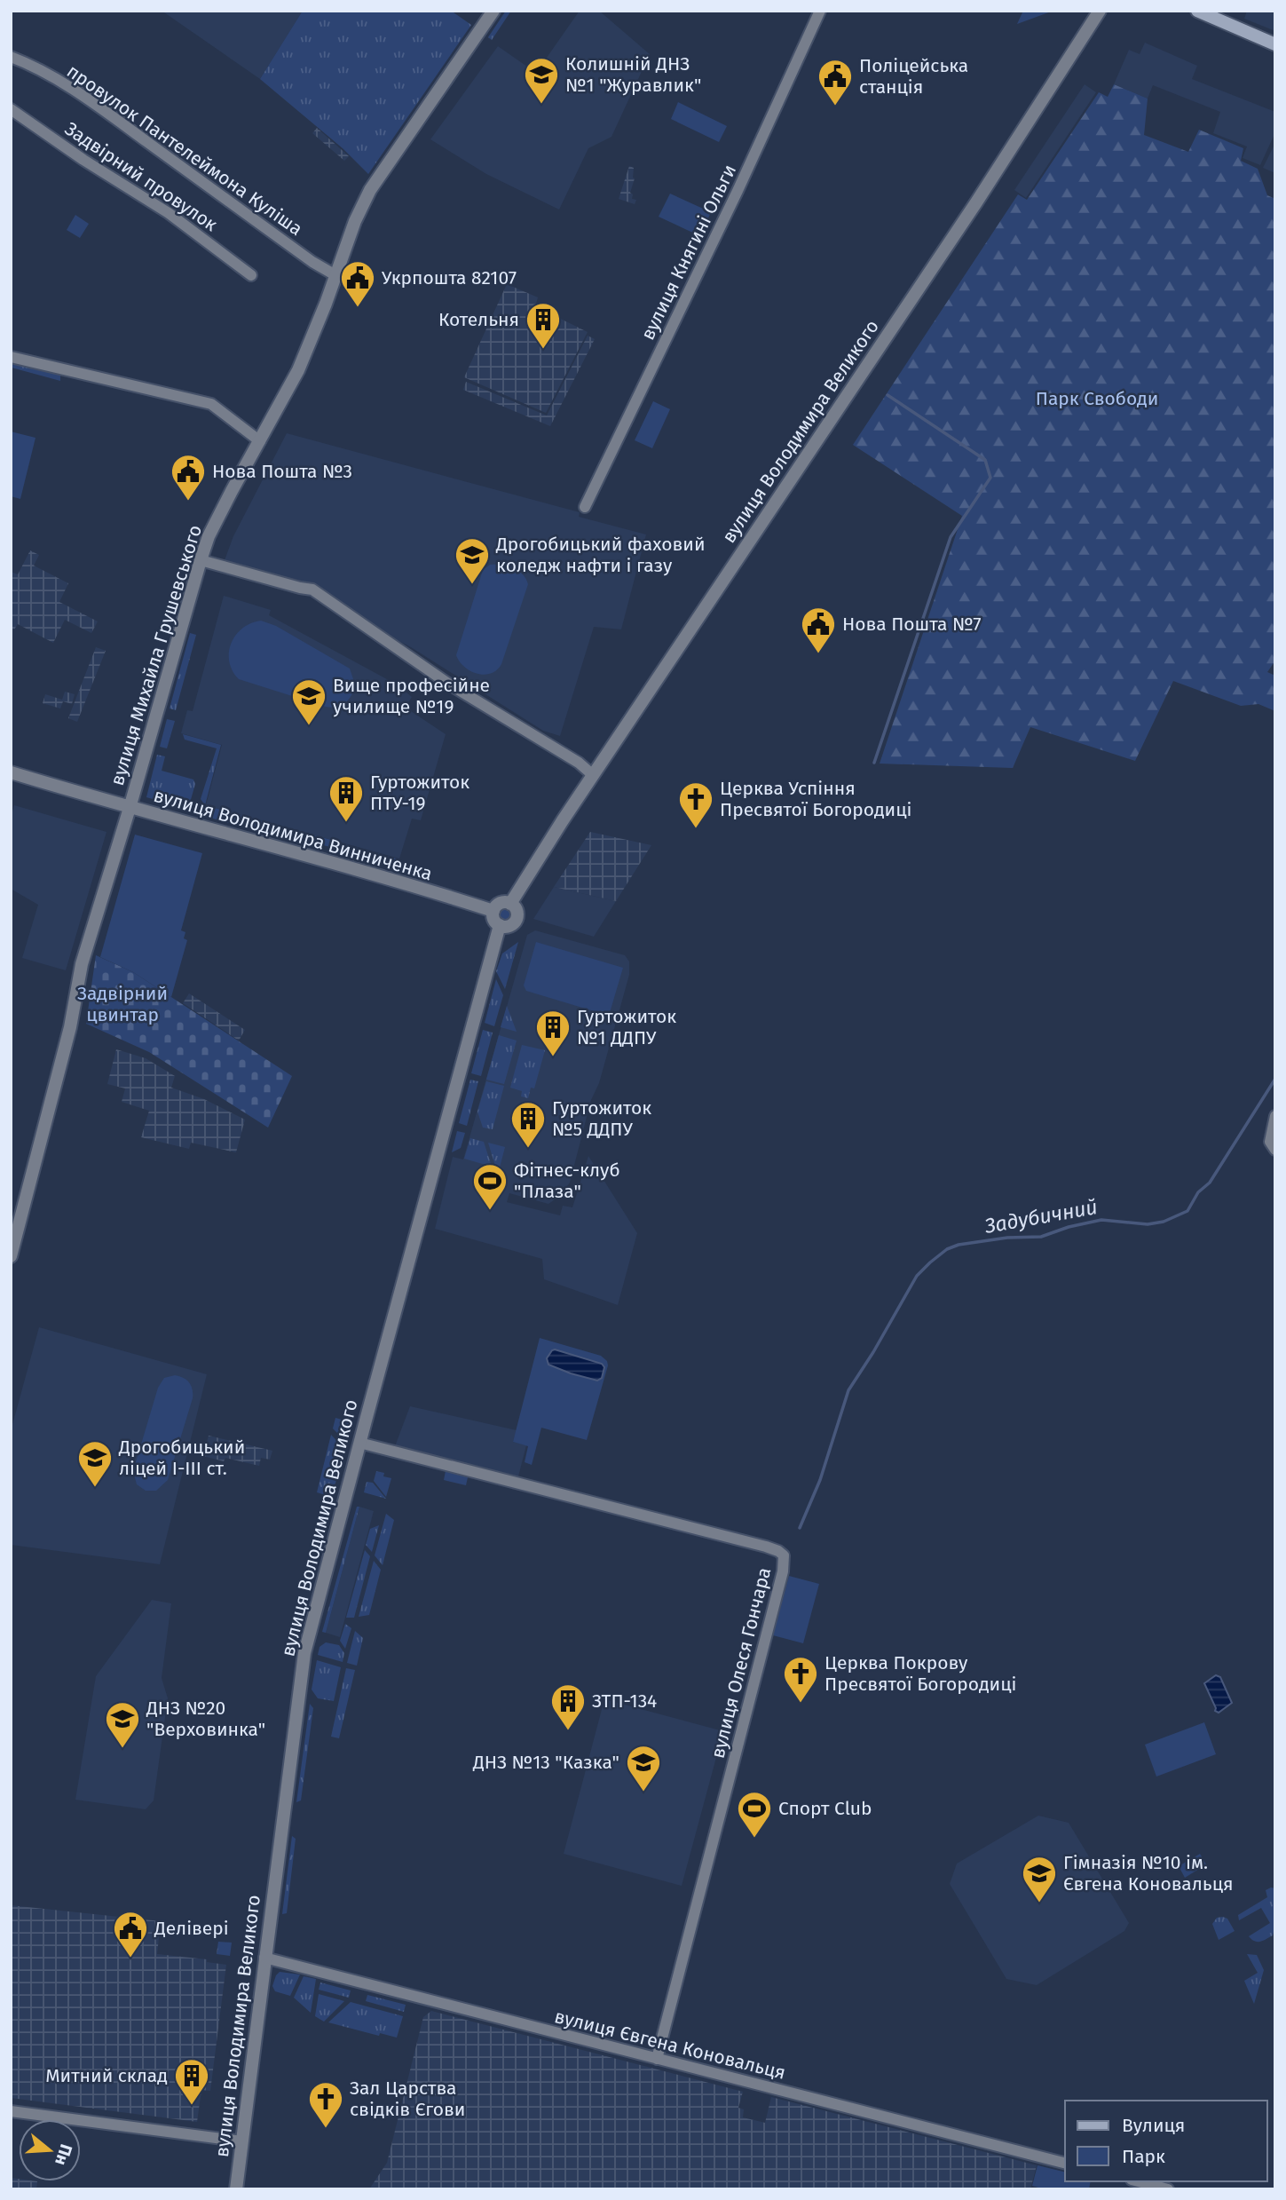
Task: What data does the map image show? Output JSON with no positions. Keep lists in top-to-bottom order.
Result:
{
  "streets": {
    "street": [
      "провулок Пантелеймона Куліша",
      "Задвірний провулок",
      "вулиця Княгині Ольги",
      "вулиця Володимира Великого",
      "вулиця Михайла Грушевського",
      "вулиця Володимира Винниченка",
      "вулиця Олеся Гончара",
      "вулиця Євгена Коновальця"
    ]
  },
  "crossings": [
    ["провулок Пантелеймона Куліша", "вулиця Михайла Грушевського"],
    ["вулиця Володимира Великого", "вулиця Володимира Винниченка"],
    ["вулиця Володимира Великого", "вулиця Олеся Гончара"],
    ["вулиця Володимира Великого", "вулиця Євгена Коновальця"],
    ["вулиця Михайла Грушевського", "вулиця Володимира Винниченка"],
    ["вулиця Олеся Гончара", "вулиця Євгена Коновальця"]
  ],
  "water": ["Задубичний"],
  "parks": ["Парк Свободи", "Задвірний цвинтар"],
  "places": {
    "school or university": [
      "Колишній ДНЗ №1 \"Журавлик\"",
      "Дрогобицький фаховий коледж нафти і газу",
      "Вище професійне училище №19",
      "Дрогобицький ліцей І-ІІІ ст.",
      "ДНЗ №20 \"Верховинка\"",
      "ДНЗ №13 \"Казка\"",
      "Гімназія №10 ім. Євгена Коновальця"
    ],
    "public building": [
      "Поліцейська станція",
      "Укрпошта 82107",
      "Нова Пошта №3",
      "Нова Пошта №7",
      "Делівері"
    ],
    "building": [
      "Котельня",
      "Гуртожиток ПТУ-19",
      "Гуртожиток №1 ДДПУ",
      "Гуртожиток №5 ДДПУ",
      "ЗТП-134",
      "Митний склад"
    ],
    "church": ["Церква Успіння Пресвятої Богородиці", "Церква Покрову Пресвятої Богородиці", "Зал Царства свідків Єгови"],
    "sports": ["Фітнес-клуб \"Плаза\"", "Спорт Club"]
  },
  "legend": ["Вулиця", "Парк"],
  "north": "right"
}
